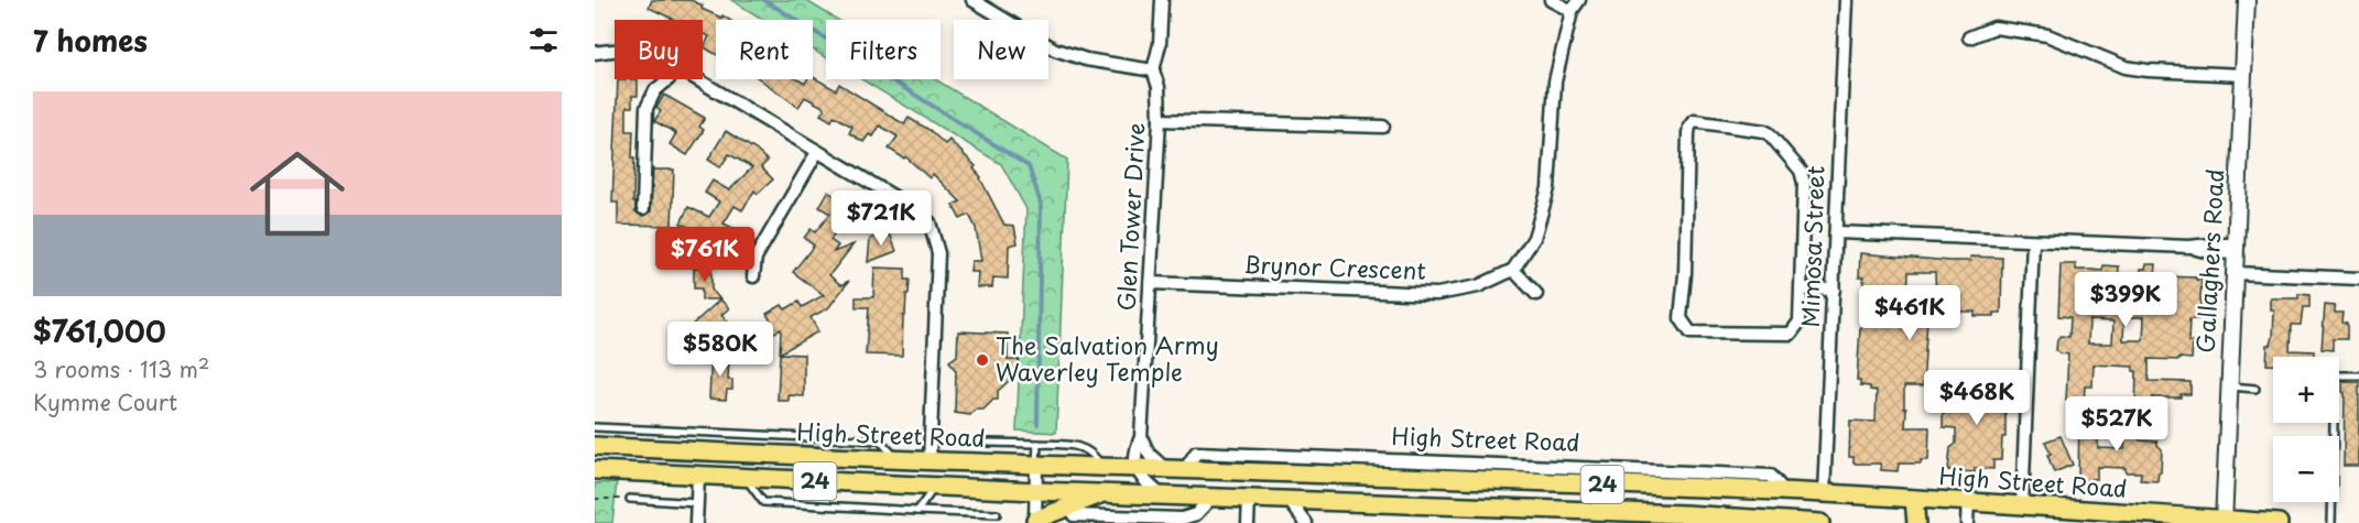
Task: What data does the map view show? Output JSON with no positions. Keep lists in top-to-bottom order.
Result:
{
  "streets": {
    "main road": ["High Street Road", "24"],
    "street": [
      "Glen Tower Drive",
      "Mimosa Street",
      "Gallaghers Road",
      "Brynor Crescent"
    ]
  },
  "crossings": [
    ["Glen Tower Drive", "Brynor Crescent"],
    ["Glen Tower Drive", "High Street Road"],
    ["Mimosa Street", "High Street Road"],
    ["Gallaghers Road", "High Street Road"]
  ],
  "places": ["The Salvation Army Waverley Temple"],
  "page": {
    "heading": "7 homes",
    "chip": [
      "Buy",
      "Rent",
      "Filters",
      "New"
    ],
    "list": [
      {
        "name": "$761,000",
        "note": "3 rooms · 113 m² · Kymme Court"
      }
    ],
    "price": [
      "$721K",
      "$761K",
      "$399K",
      "$461K",
      "$580K",
      "$468K",
      "$527K"
    ],
    "map_buttons": ["+", "−"]
  }
}
